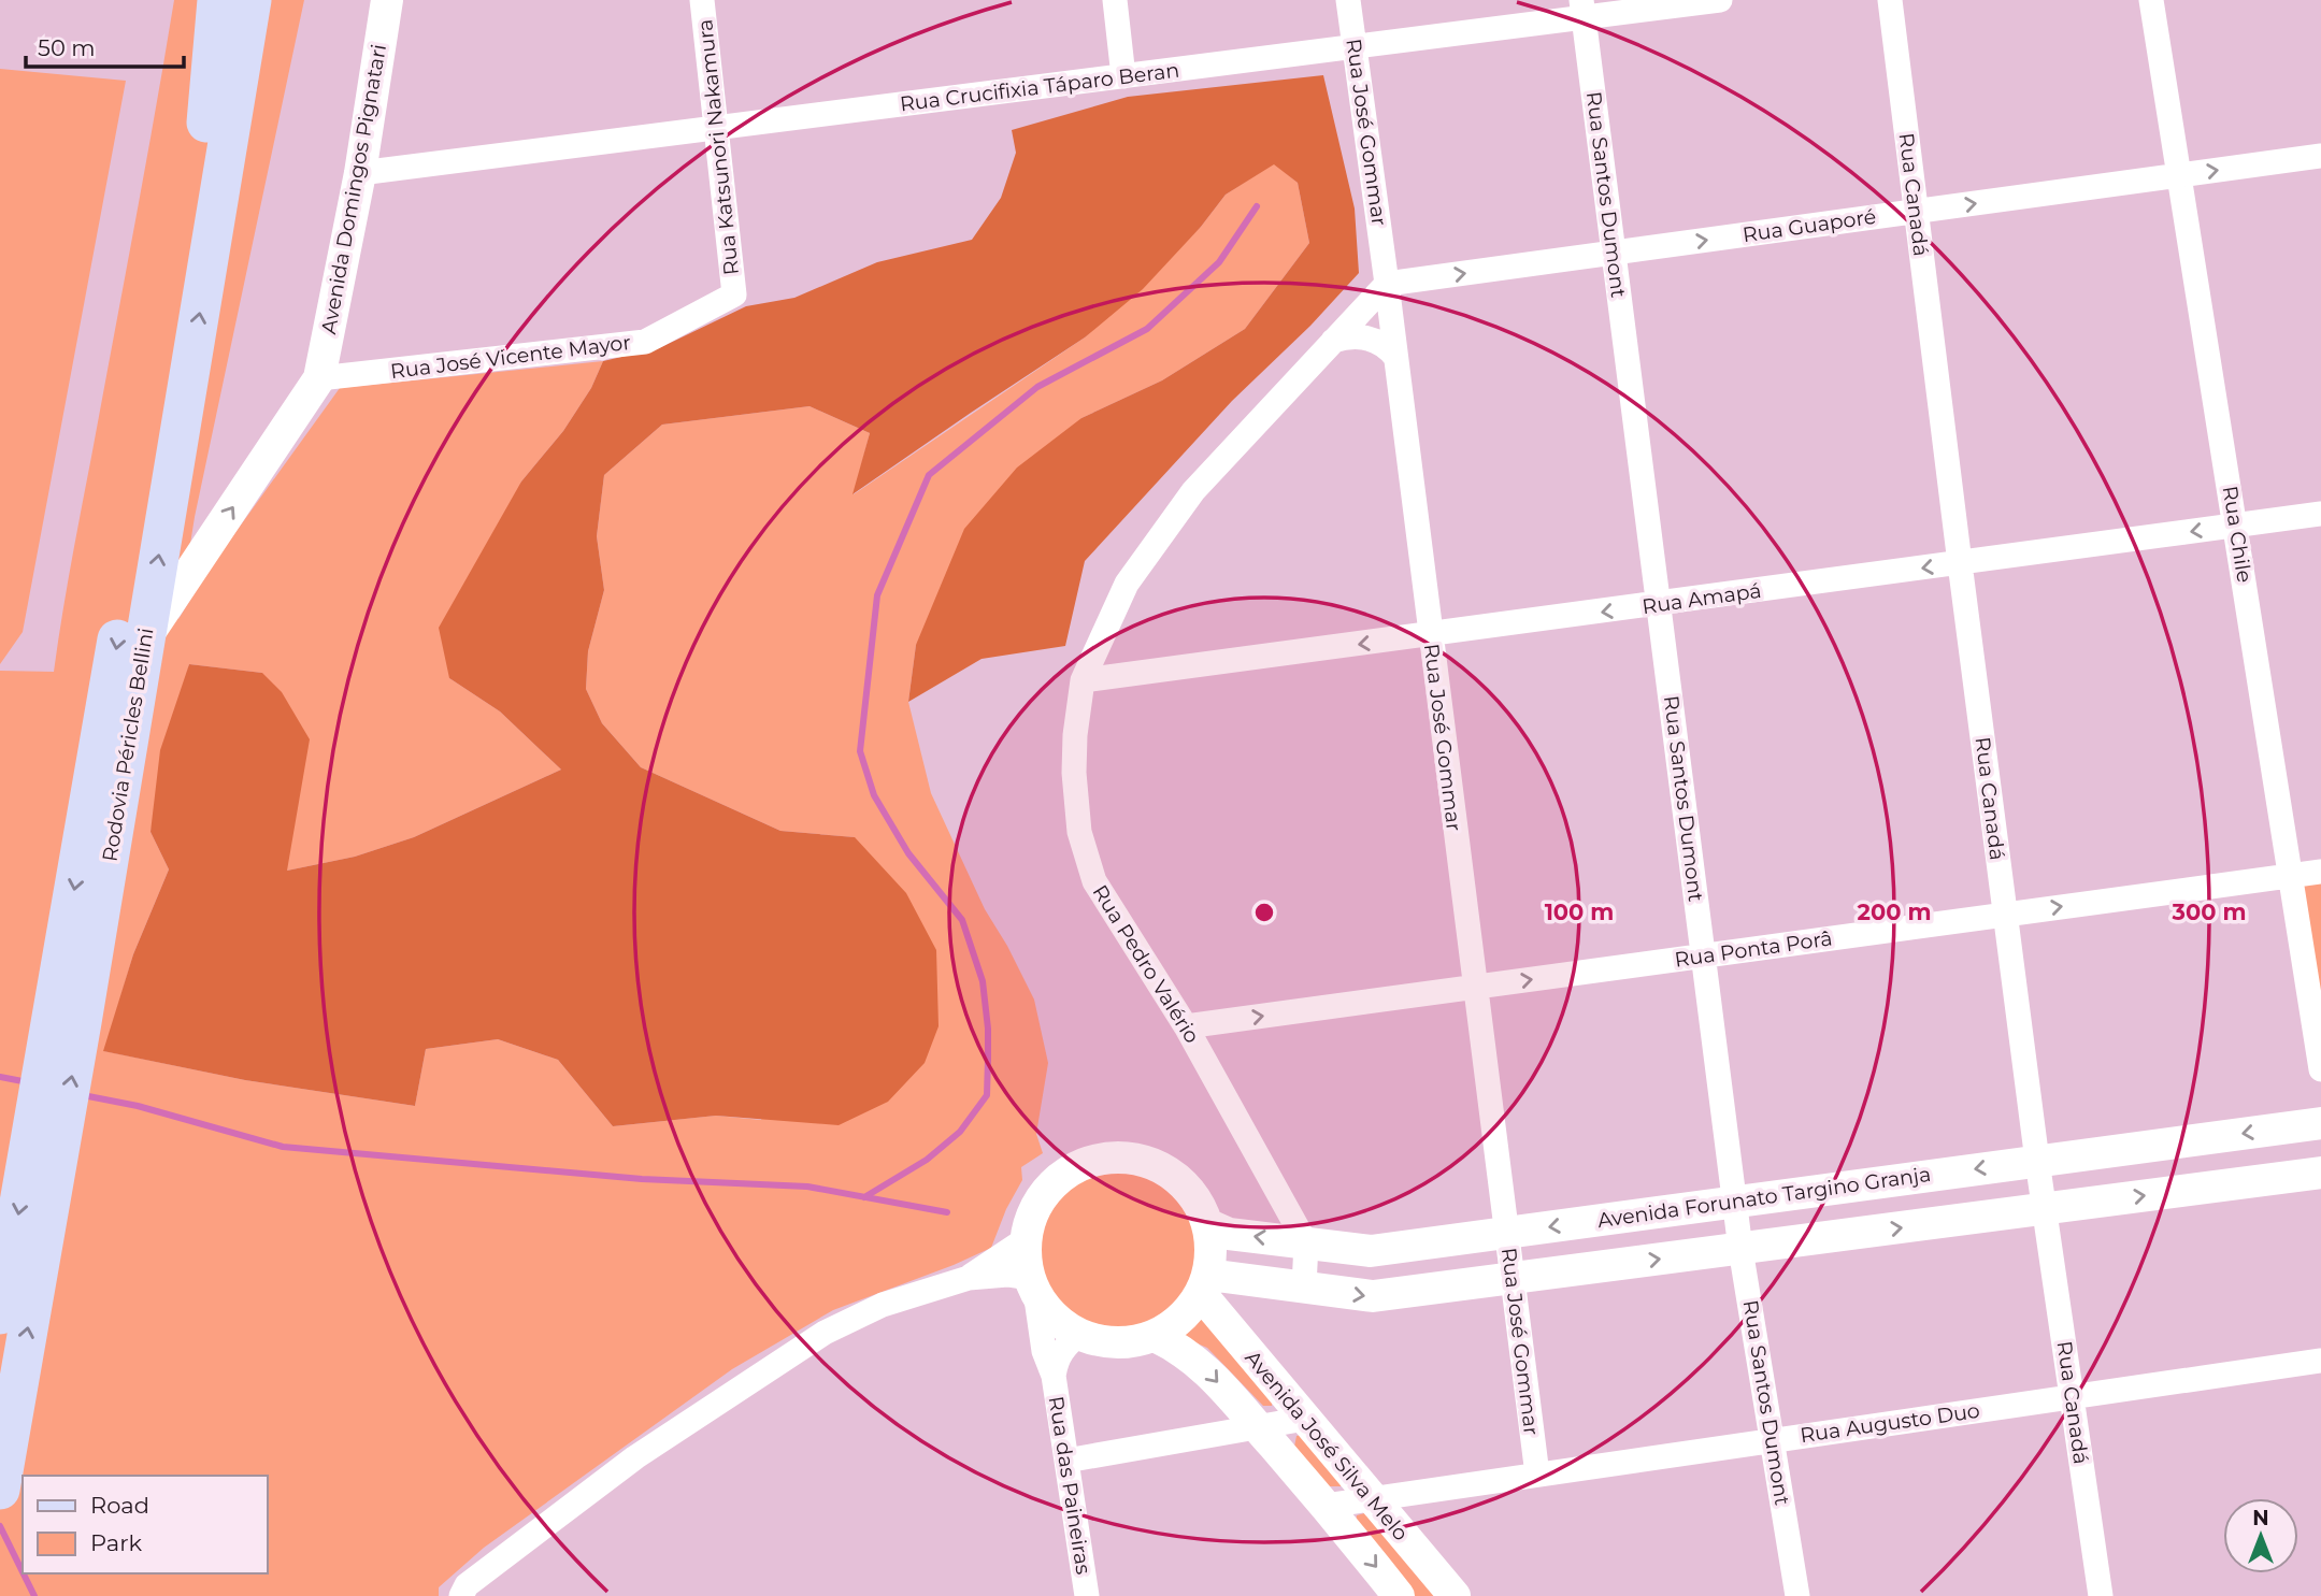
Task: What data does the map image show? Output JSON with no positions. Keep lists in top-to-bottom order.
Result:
{
  "streets": {
    "main road": ["Rodovia Péricles Bellini"],
    "street": [
      "Rua Crucifixia Táparo Beran",
      "Rua José Gommar",
      "Rua Katsunori Nakamura",
      "Avenida Domingos Pignatari",
      "Rua Santos Dumont",
      "Rua Canadá",
      "Rua Guaporé",
      "Rua José Vicente Mayor",
      "Rua Chile",
      "Rua Amapá",
      "Rua Ponta Porâ",
      "Rua Pedro Valério",
      "Avenida Forunato Targino Granja",
      "Rua Augusto Duo",
      "Avenida José Silva Melo",
      "Rua das Paineiras"
    ]
  },
  "crossings": [
    ["Rua Crucifixia Táparo Beran", "Rua José Gommar"],
    ["Rua Crucifixia Táparo Beran", "Rua Katsunori Nakamura"],
    ["Rua Crucifixia Táparo Beran", "Avenida Domingos Pignatari"],
    ["Rua Crucifixia Táparo Beran", "Rua Santos Dumont"],
    ["Rua José Gommar", "Rua Guaporé"],
    ["Rua José Gommar", "Rua Amapá"],
    ["Rua José Gommar", "Rua Ponta Porâ"],
    ["Rua José Gommar", "Rua Pedro Valério"],
    ["Rua José Gommar", "Avenida Forunato Targino Granja"],
    ["Rua José Gommar", "Rua Augusto Duo"],
    ["Rua Katsunori Nakamura", "Rua José Vicente Mayor"],
    ["Avenida Domingos Pignatari", "Rua José Vicente Mayor"],
    ["Rua Santos Dumont", "Rua Guaporé"],
    ["Rua Santos Dumont", "Rua Amapá"],
    ["Rua Santos Dumont", "Rua Ponta Porâ"],
    ["Rua Santos Dumont", "Avenida Forunato Targino Granja"],
    ["Rua Santos Dumont", "Rua Augusto Duo"],
    ["Rua Canadá", "Rua Guaporé"],
    ["Rua Canadá", "Rua Amapá"],
    ["Rua Canadá", "Rua Ponta Porâ"],
    ["Rua Canadá", "Avenida Forunato Targino Granja"],
    ["Rua Canadá", "Rua Augusto Duo"],
    ["Rua Guaporé", "Rua Chile"],
    ["Rua Guaporé", "Rua Pedro Valério"],
    ["Rua Chile", "Rua Amapá"],
    ["Rua Chile", "Rua Ponta Porâ"],
    ["Rua Amapá", "Rua Pedro Valério"],
    ["Rua Ponta Porâ", "Rua Pedro Valério"],
    ["Rua Pedro Valério", "Avenida Forunato Targino Granja"],
    ["Avenida Forunato Targino Granja", "Avenida José Silva Melo"],
    ["Avenida Forunato Targino Granja", "Rua das Paineiras"],
    ["Rua Augusto Duo", "Avenida José Silva Melo"],
    ["Avenida José Silva Melo", "Rua das Paineiras"]
  ],
  "one_way": ["Rua Guaporé", "Rua Amapá", "Rua Ponta Porâ"],
  "legend": ["Road", "Park"],
  "scale_bar": "50 m",
  "north": "top",
  "rings": ["100 m", "200 m", "300 m"]
}
